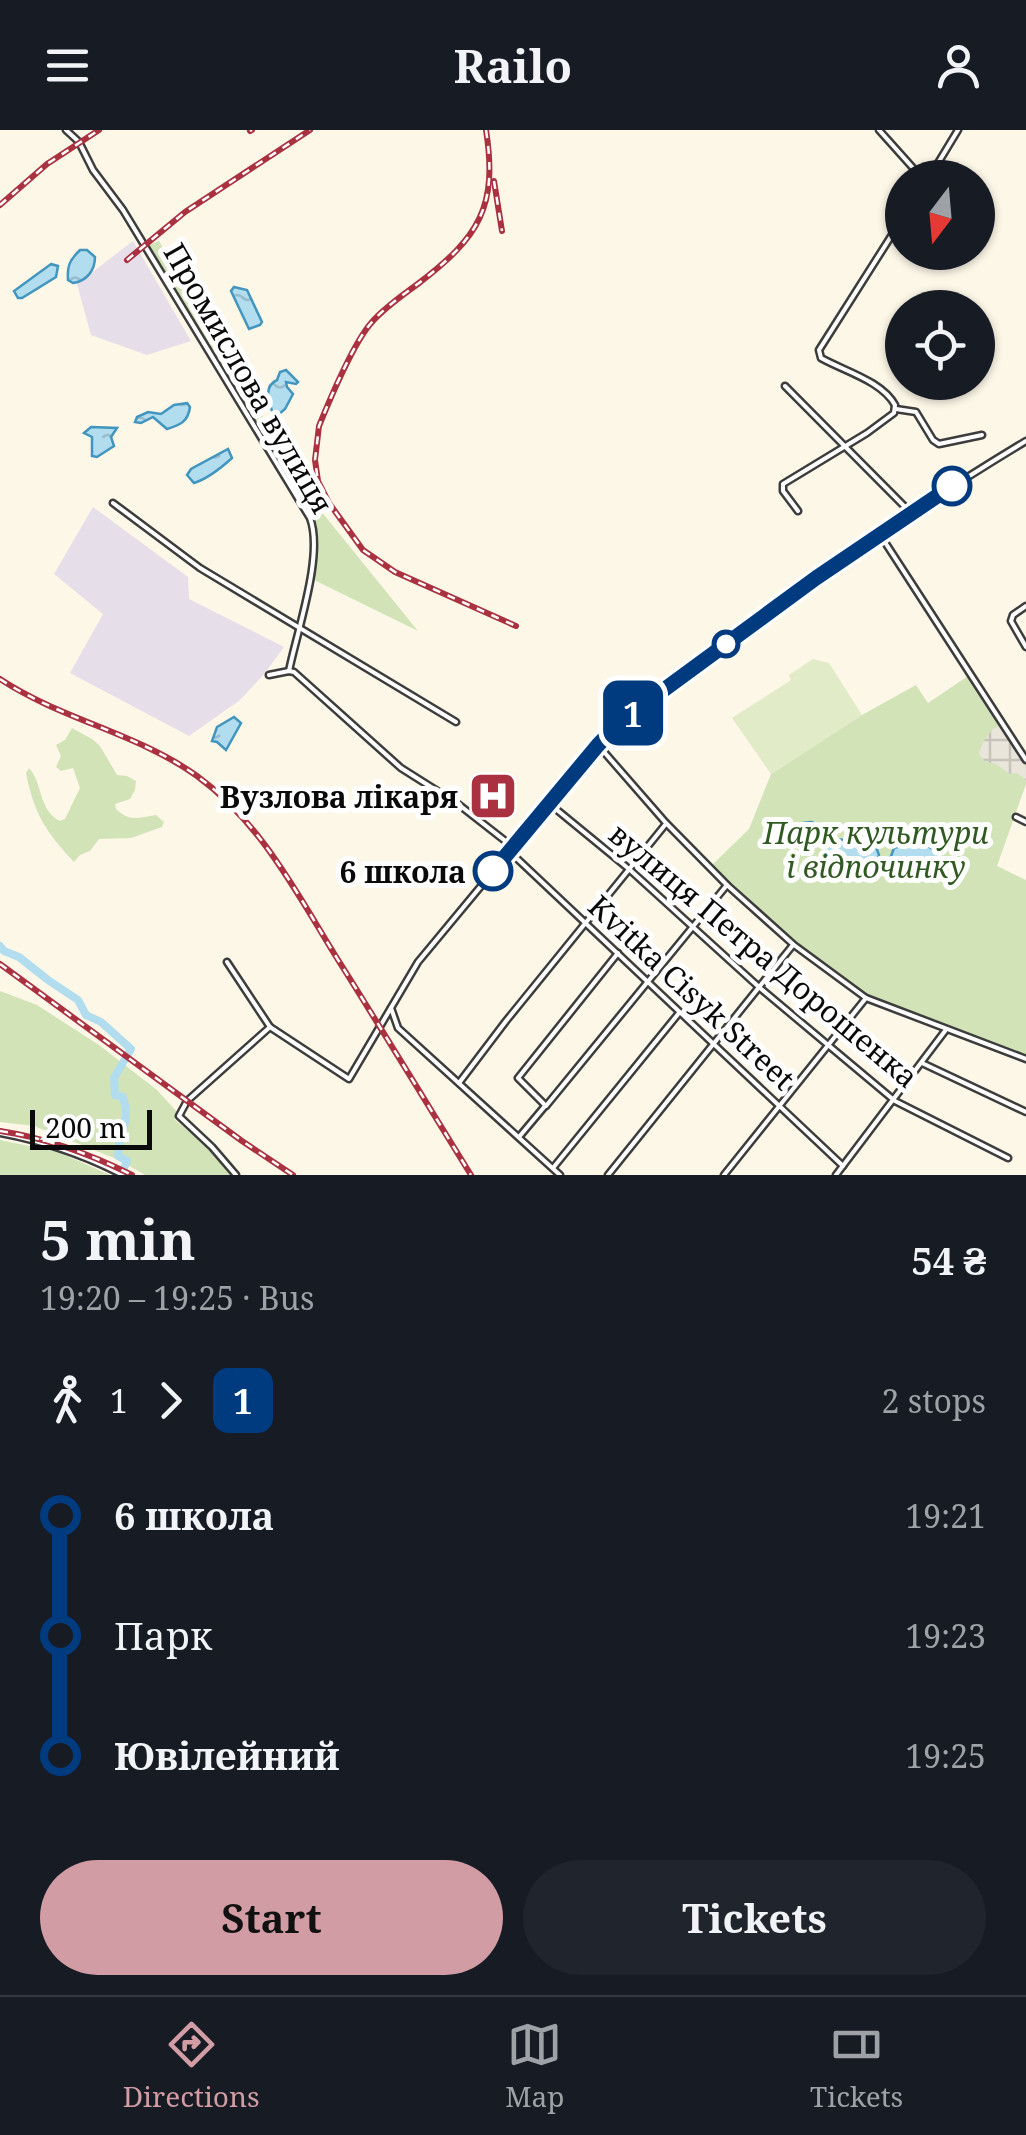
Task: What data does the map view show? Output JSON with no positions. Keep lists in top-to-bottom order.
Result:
{
  "streets": {
    "street": ["Промислова вулиця", "вулиця Петра Дорошенка", "Kvitka Cisyk Street"]
  },
  "crossings": [
    ["Промислова вулиця", "Kvitka Cisyk Street"]
  ],
  "parks": ["Парк культури і відпочинку"],
  "places": {
    "hospital": ["Вузлова лікаря"],
    "other": ["6 школа"]
  },
  "lines": ["bus line 1"],
  "scale_bar": "200 m",
  "north": "bottom",
  "page": {
    "header": "Railo",
    "on_map": "1",
    "scale": "200 m",
    "heading": ["5 min", "19:20 – 19:25 · Bus", "54 ₴"],
    "legs": ["1", "1", "2 stops"],
    "list": [
      {
        "name": "6 школа",
        "value": "19:21"
      },
      {
        "name": "Парк",
        "value": "19:23"
      },
      {
        "name": "Ювілейний",
        "value": "19:25"
      }
    ],
    "buttons": ["Start", "Tickets"],
    "tabs": ["Directions", "Map", "Tickets"]
  }
}
